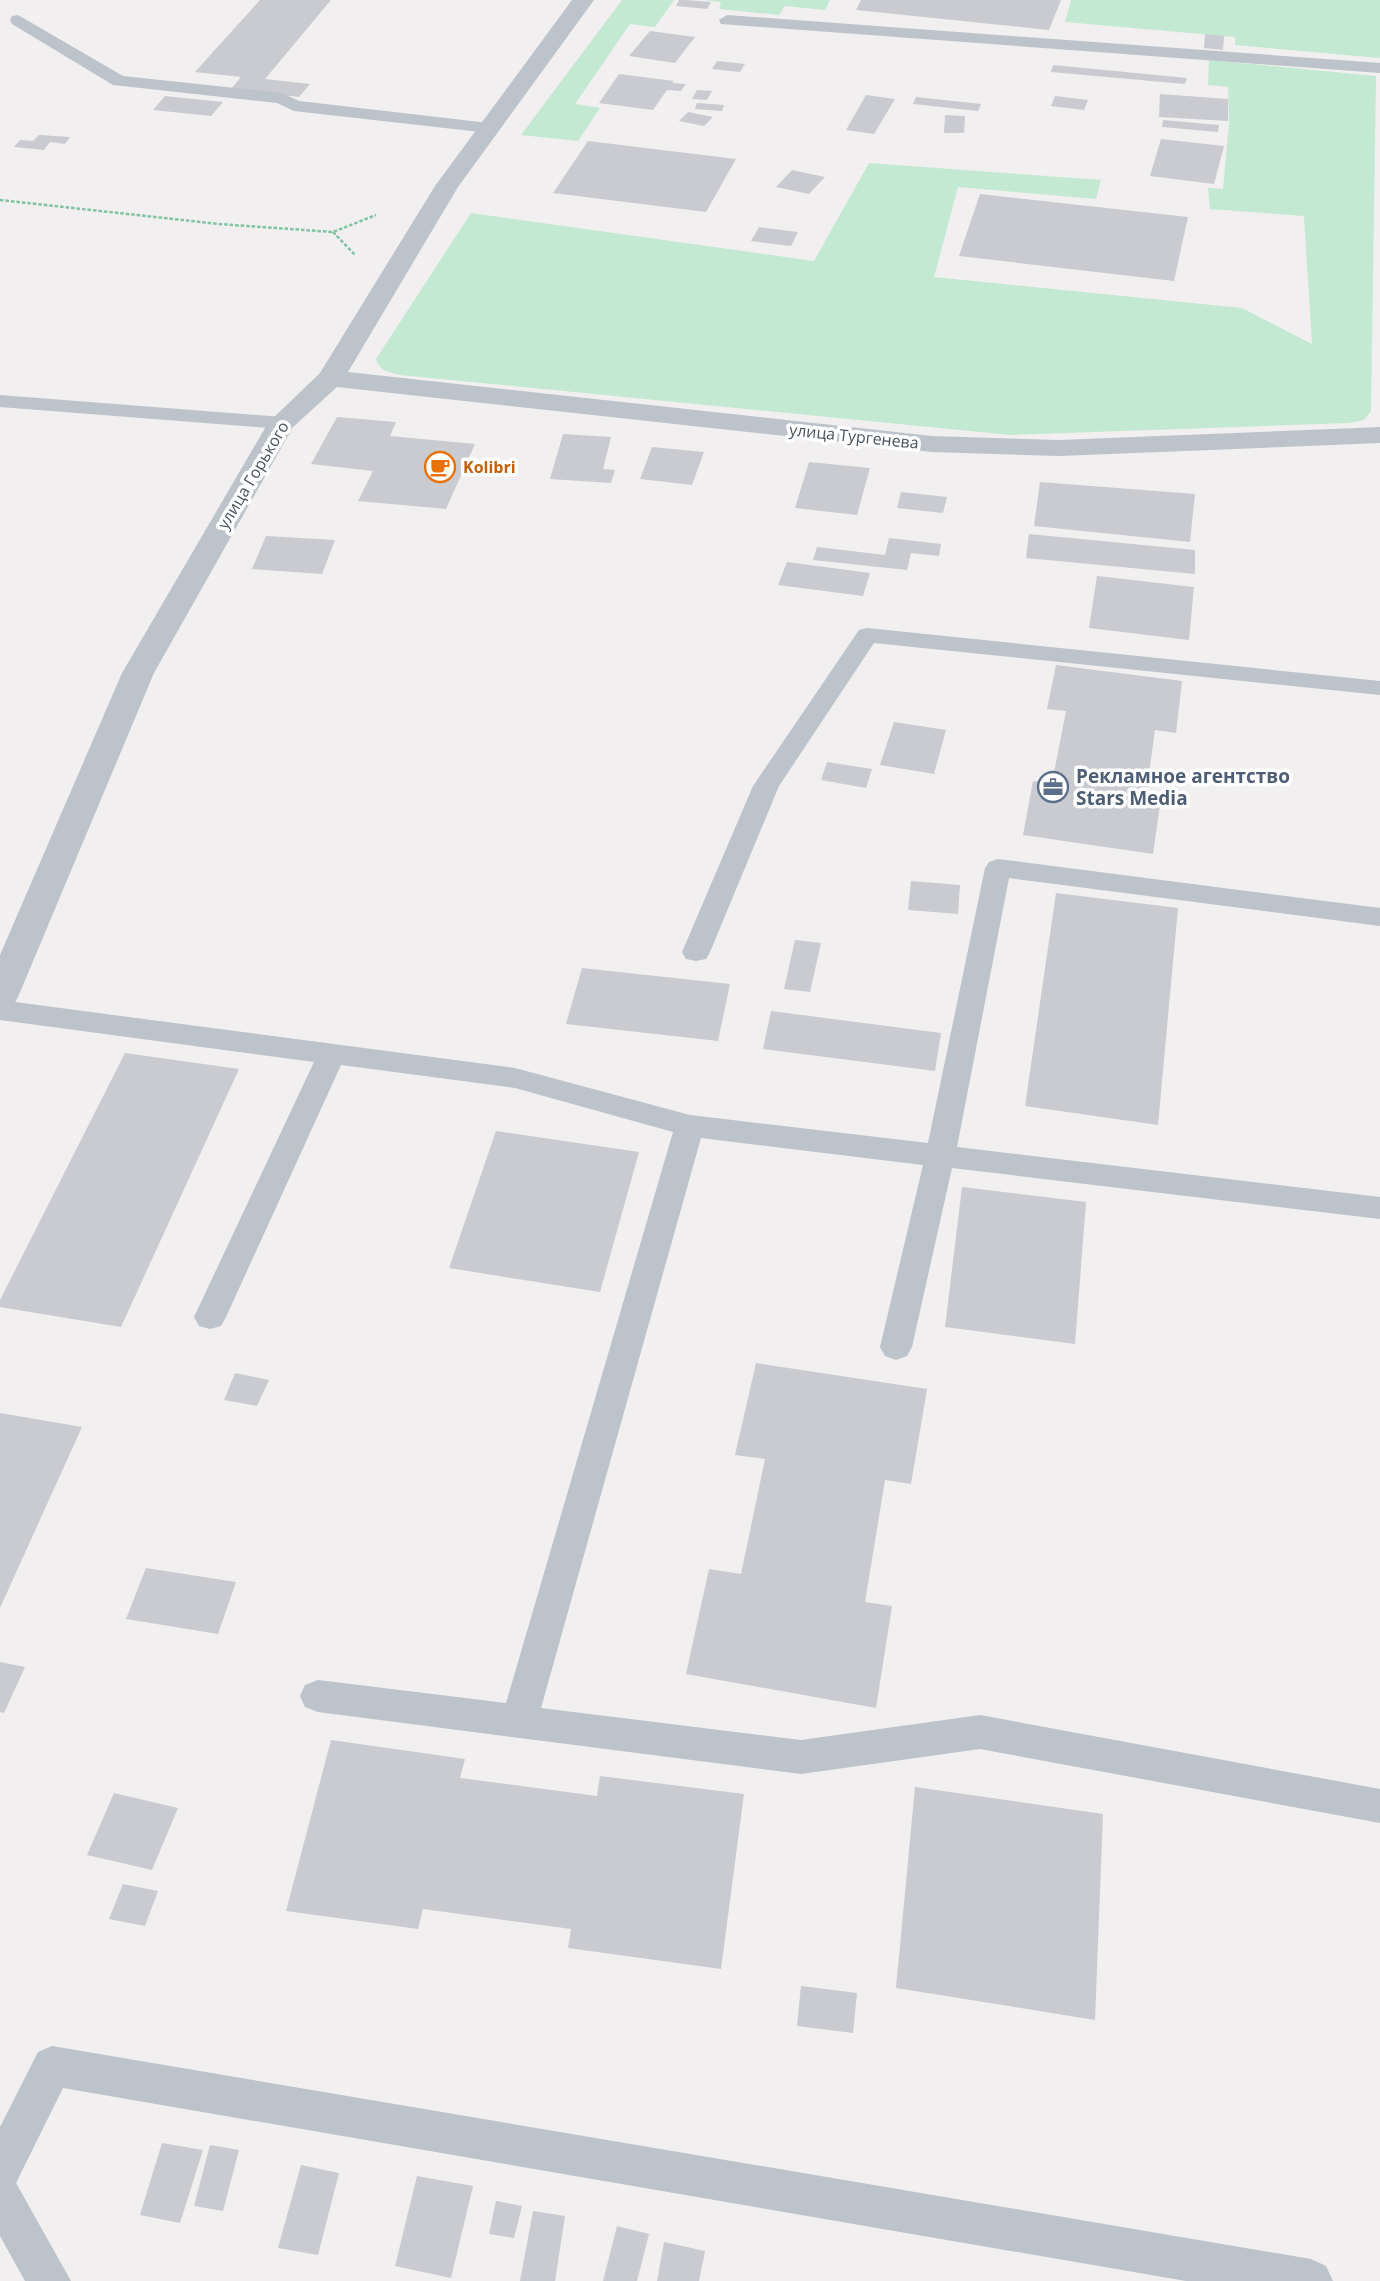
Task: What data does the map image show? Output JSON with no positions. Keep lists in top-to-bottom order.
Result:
{
  "streets": {
    "street": ["улица Тургенева", "улица Горького"]
  },
  "crossings": [
    ["улица Тургенева", "улица Горького"]
  ],
  "places": {
    "cafe": ["Kolibri"],
    "office": ["Рекламное агентство Stars Media"]
  }
}
